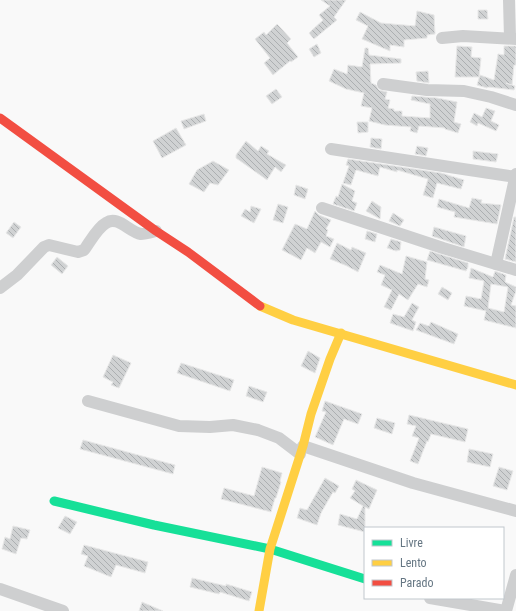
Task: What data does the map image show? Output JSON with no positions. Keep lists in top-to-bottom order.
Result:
{
  "legend": ["Livre", "Lento", "Parado"]
}
